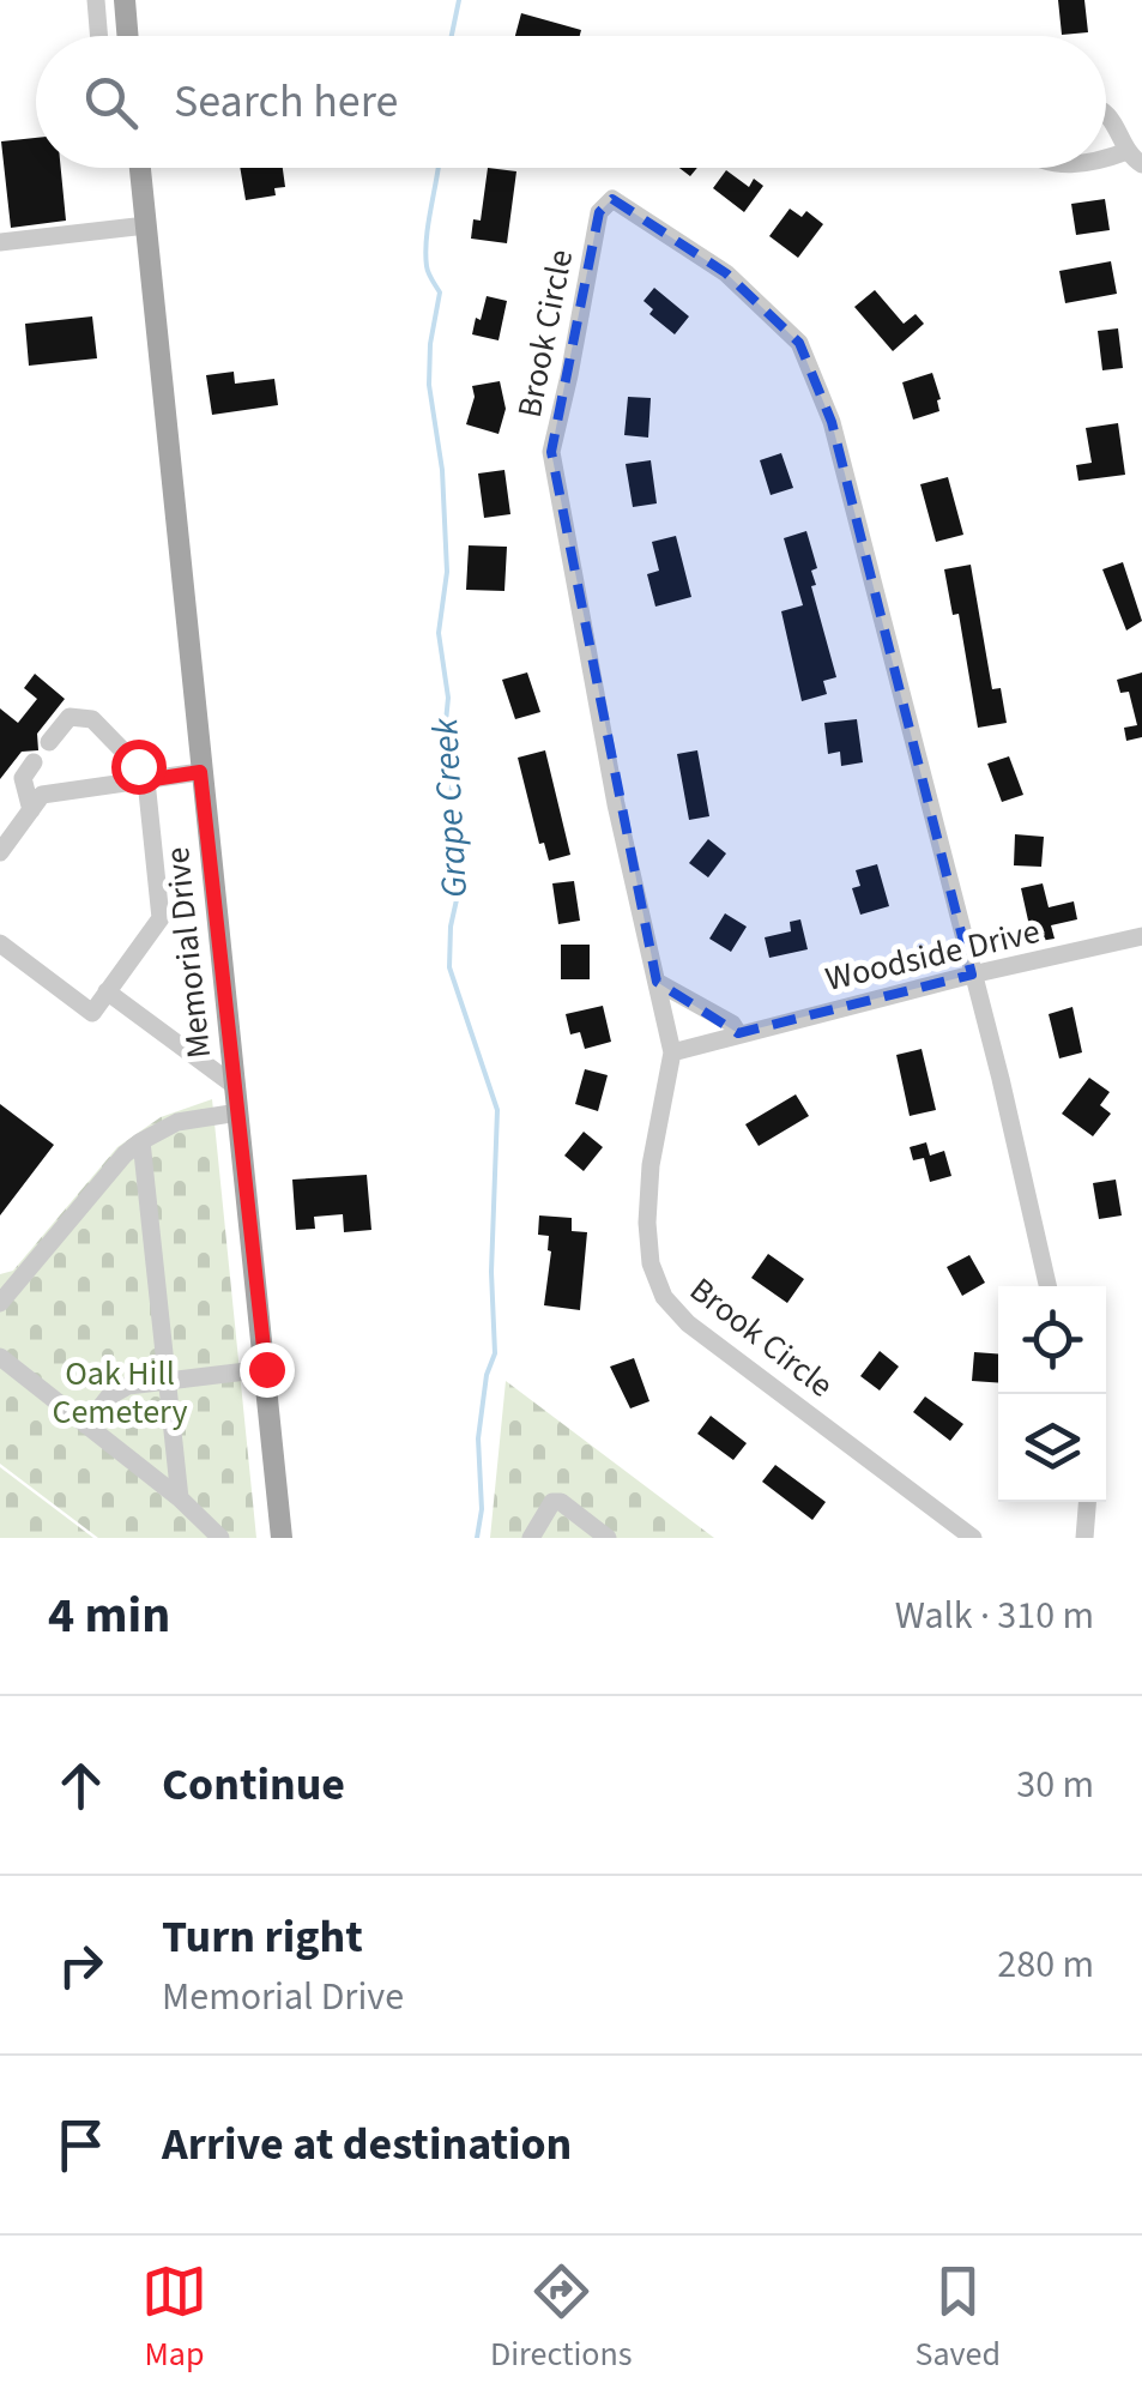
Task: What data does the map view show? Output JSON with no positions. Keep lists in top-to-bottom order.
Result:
{
  "streets": {
    "main road": ["Memorial Drive"],
    "street": ["Brook Circle", "Woodside Drive"]
  },
  "crossings": [
    ["Brook Circle", "Woodside Drive"]
  ],
  "water": ["Grape Creek"],
  "parks": ["Oak Hill Cemetery"],
  "page": {
    "search": "Search here",
    "heading": ["4 min", "Walk · 310 m"],
    "list": [
      ["Continue", "30 m"],
      ["Turn right", "Memorial Drive", "280 m"],
      "Arrive at destination"
    ],
    "nav": ["Map", "Directions", "Saved"]
  }
}
